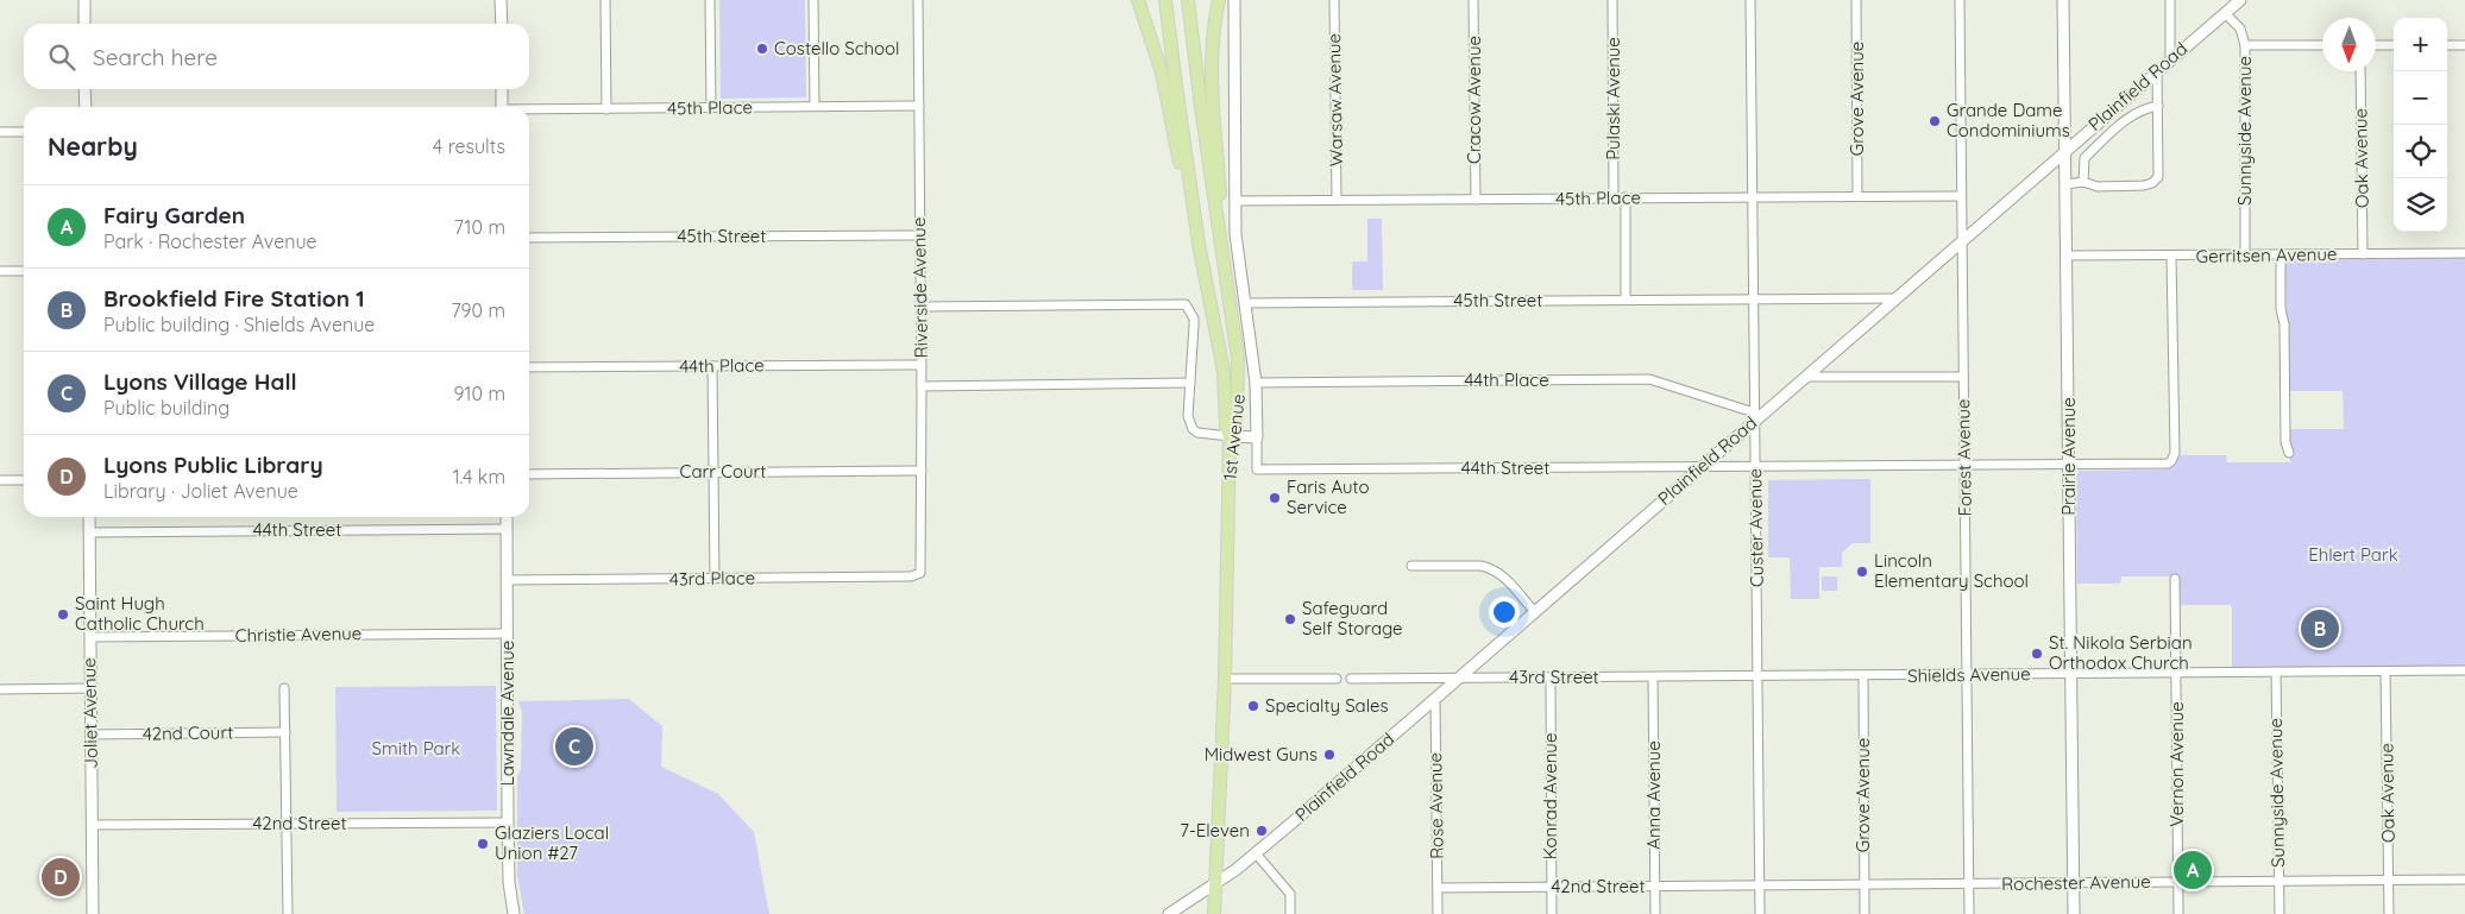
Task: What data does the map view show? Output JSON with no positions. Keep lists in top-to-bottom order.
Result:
{
  "streets": {
    "main road": ["1st Avenue"],
    "street": [
      "Plainfield Road",
      "Pulaski Avenue",
      "Grove Avenue",
      "Warsaw Avenue",
      "Cracow Avenue",
      "45th Place",
      "Sunnyside Avenue",
      "Oak Avenue",
      "45th Street",
      "Gerritsen Avenue",
      "Riverside Avenue",
      "44th Place",
      "Prairie Avenue",
      "Forest Avenue",
      "44th Street",
      "Carr Court",
      "Custer Avenue",
      "43rd Place",
      "Christie Avenue",
      "Shields Avenue",
      "43rd Street",
      "Joliet Avenue",
      "Lawndale Avenue",
      "42nd Court",
      "Vernon Avenue",
      "Anna Avenue",
      "Konrad Avenue",
      "Rose Avenue",
      "42nd Street",
      "Rochester Avenue"
    ]
  },
  "crossings": [
    ["Plainfield Road", "Sunnyside Avenue"],
    ["Plainfield Road", "44th Place"],
    ["Plainfield Road", "1st Avenue"],
    ["Plainfield Road", "Prairie Avenue"],
    ["Plainfield Road", "Forest Avenue"],
    ["Plainfield Road", "44th Street"],
    ["Plainfield Road", "Custer Avenue"],
    ["Plainfield Road", "43rd Street"],
    ["Plainfield Road", "Rose Avenue"],
    ["Pulaski Avenue", "45th Place"],
    ["Grove Avenue", "45th Place"],
    ["Grove Avenue", "Shields Avenue"],
    ["Grove Avenue", "Rochester Avenue"],
    ["Warsaw Avenue", "45th Place"],
    ["Cracow Avenue", "45th Place"],
    ["45th Place", "Riverside Avenue"],
    ["45th Place", "Forest Avenue"],
    ["45th Place", "Custer Avenue"],
    ["Sunnyside Avenue", "Gerritsen Avenue"],
    ["Sunnyside Avenue", "Shields Avenue"],
    ["Sunnyside Avenue", "Rochester Avenue"],
    ["Oak Avenue", "Gerritsen Avenue"],
    ["Oak Avenue", "Shields Avenue"],
    ["Oak Avenue", "Rochester Avenue"],
    ["45th Street", "Riverside Avenue"],
    ["45th Street", "Custer Avenue"],
    ["Gerritsen Avenue", "Prairie Avenue"],
    ["Gerritsen Avenue", "44th Street"],
    ["Riverside Avenue", "44th Place"],
    ["Riverside Avenue", "Carr Court"],
    ["Riverside Avenue", "43rd Place"],
    ["44th Place", "Custer Avenue"],
    ["1st Avenue", "44th Street"],
    ["Prairie Avenue", "44th Street"],
    ["Prairie Avenue", "Shields Avenue"],
    ["Prairie Avenue", "Rochester Avenue"],
    ["Forest Avenue", "44th Street"],
    ["Forest Avenue", "Shields Avenue"],
    ["Forest Avenue", "Rochester Avenue"],
    ["44th Street", "Custer Avenue"],
    ["44th Street", "Joliet Avenue"],
    ["44th Street", "Lawndale Avenue"],
    ["Custer Avenue", "Shields Avenue"],
    ["Custer Avenue", "43rd Street"],
    ["Custer Avenue", "42nd Street"],
    ["Custer Avenue", "Rochester Avenue"],
    ["43rd Place", "Lawndale Avenue"],
    ["Christie Avenue", "Joliet Avenue"],
    ["Christie Avenue", "Lawndale Avenue"],
    ["Shields Avenue", "43rd Street"],
    ["Shields Avenue", "Vernon Avenue"],
    ["43rd Street", "Anna Avenue"],
    ["43rd Street", "Konrad Avenue"],
    ["Joliet Avenue", "42nd Court"],
    ["Joliet Avenue", "42nd Street"],
    ["Lawndale Avenue", "42nd Street"],
    ["Vernon Avenue", "Rochester Avenue"],
    ["Anna Avenue", "42nd Street"],
    ["Konrad Avenue", "42nd Street"],
    ["Rose Avenue", "42nd Street"],
    ["42nd Street", "Rochester Avenue"]
  ],
  "parks": ["Ehlert Park", "Smith Park"],
  "places": [
    "Costello School",
    "Grande Dame Condominiums",
    "Faris Auto Service",
    "Lincoln Elementary School",
    "Saint Hugh Catholic Church",
    "Safeguard Self Storage",
    "St. Nikola Serbian Orthodox Church",
    "Specialty Sales",
    "Midwest Guns",
    "7-Eleven",
    "Glaziers Local Union #27"
  ],
  "north": "bottom",
  "page": {
    "map_buttons": ["+", "−"],
    "search": "Search here",
    "heading": ["Nearby", "4 results"],
    "list": [
      {
        "mark": "A",
        "name": "Fairy Garden",
        "note": "Park · Rochester Avenue",
        "value": "710 m"
      },
      {
        "mark": "B",
        "name": "Brookfield Fire Station 1",
        "note": "Public building · Shields Avenue",
        "value": "790 m"
      },
      {
        "mark": "C",
        "name": "Lyons Village Hall",
        "note": "Public building",
        "value": "910 m"
      },
      {
        "mark": "D",
        "name": "Lyons Public Library",
        "note": "Library · Joliet Avenue",
        "value": "1.4 km"
      }
    ],
    "pins": [
      "B",
      "C",
      "A",
      "D"
    ]
  }
}
